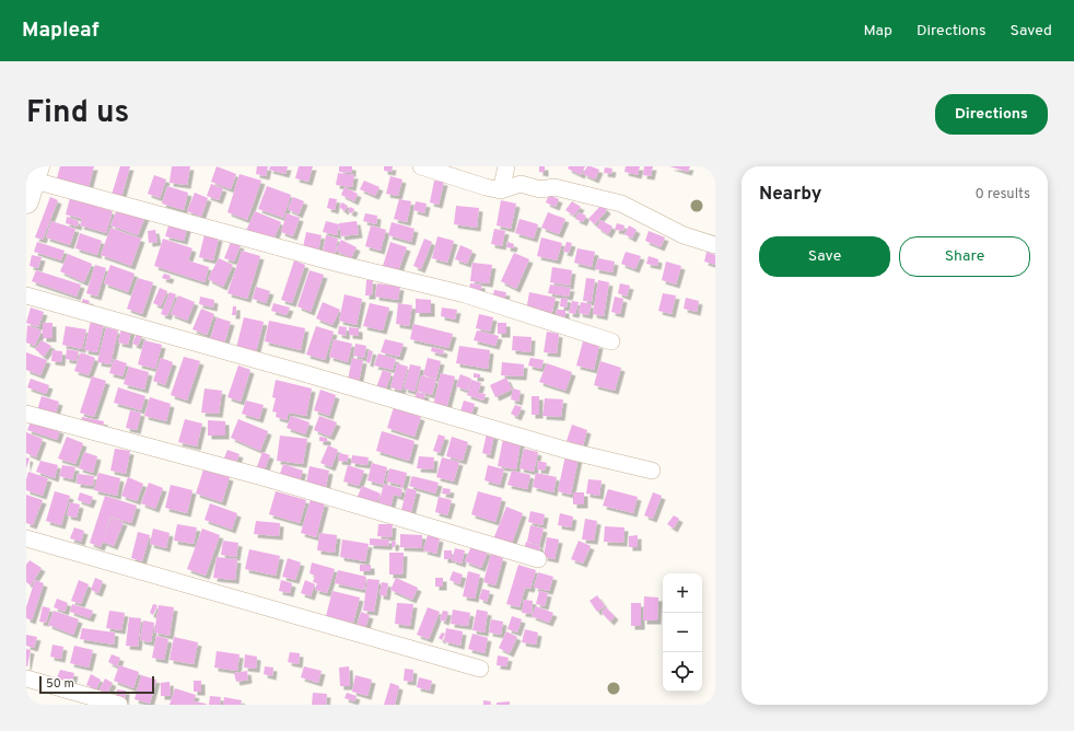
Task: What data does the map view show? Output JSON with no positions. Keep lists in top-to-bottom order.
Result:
{
  "scale_bar": "50 m",
  "page": {
    "header": "Mapleaf",
    "nav": ["Map", "Directions", "Saved"],
    "title": "Find us",
    "buttons": [
      "Directions",
      ["Save", "Share"]
    ],
    "heading": ["Nearby", "0 results"],
    "map_buttons": ["+", "−"],
    "scale": "50 m"
  }
}
